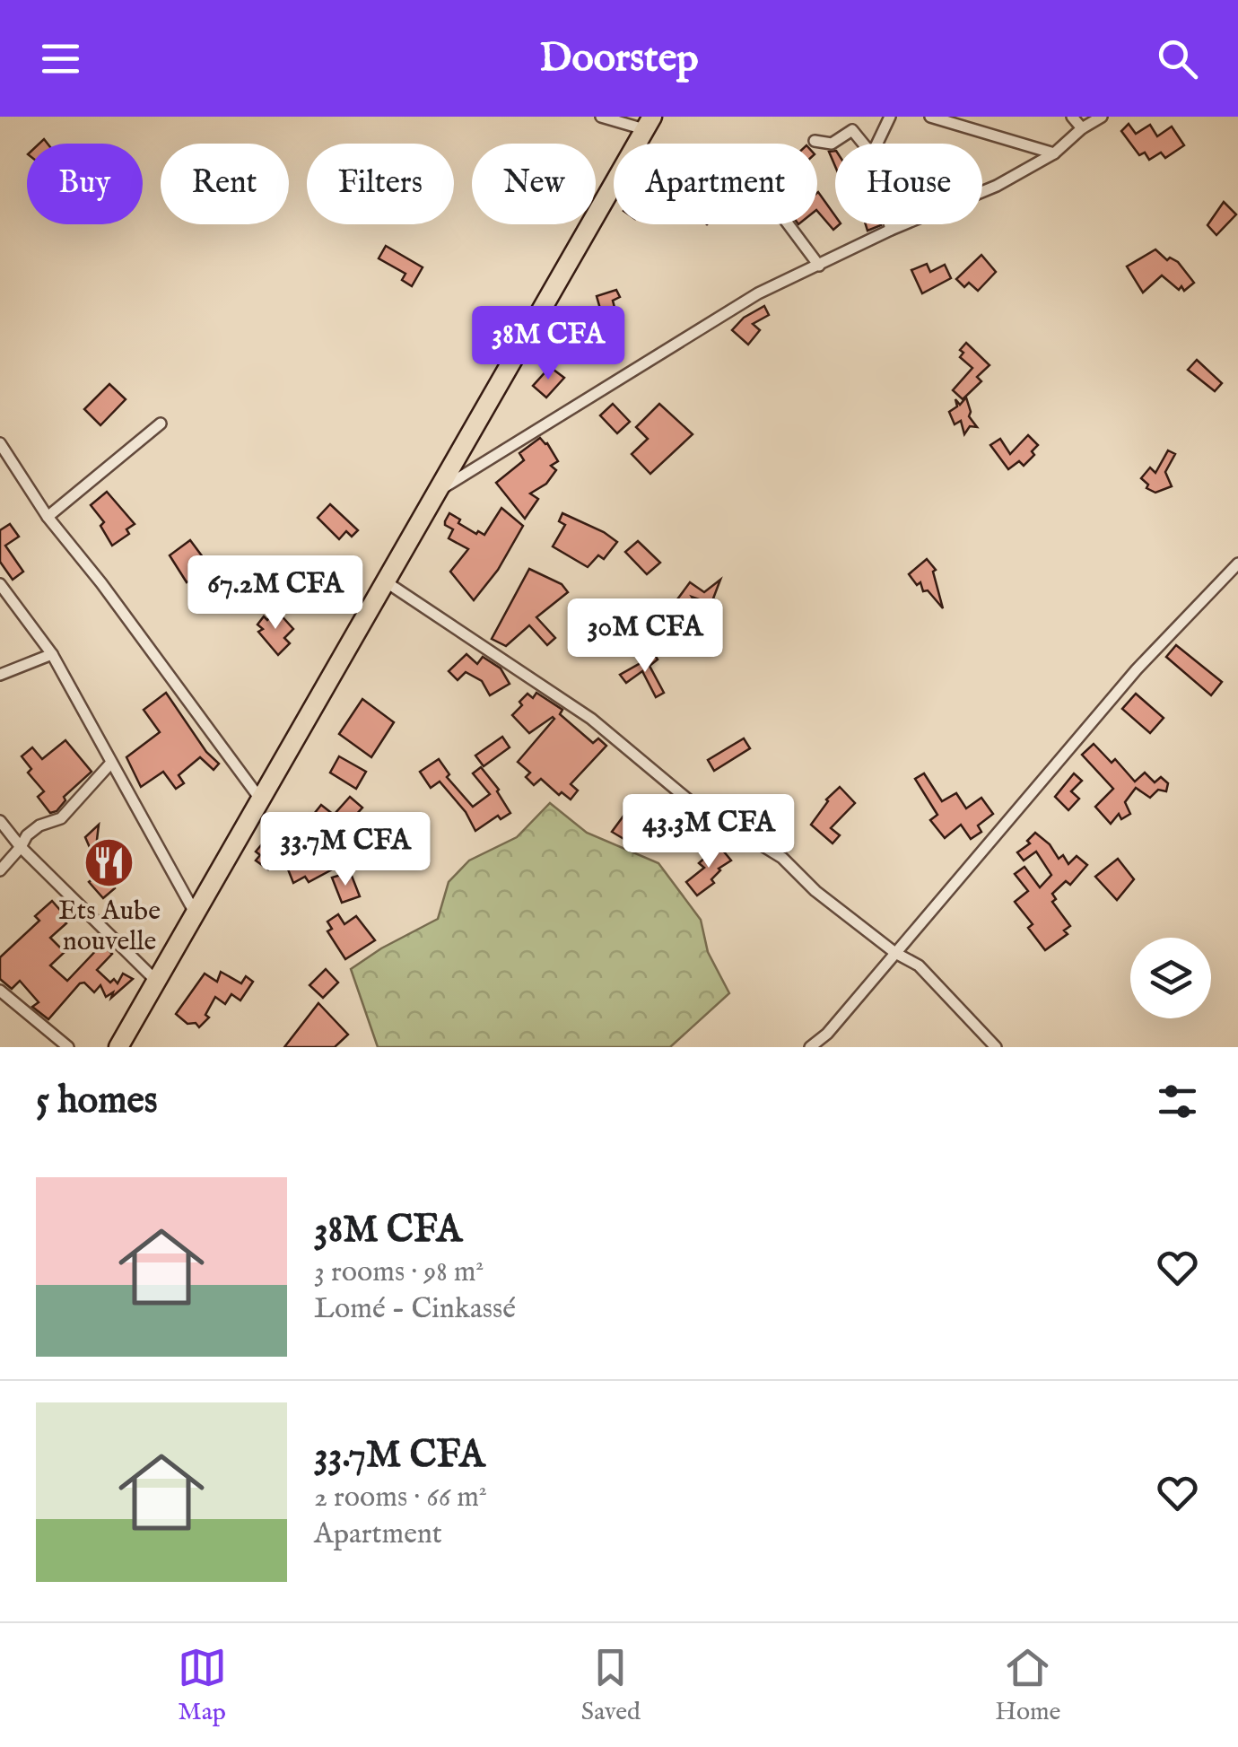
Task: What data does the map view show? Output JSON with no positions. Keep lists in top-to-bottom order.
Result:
{
  "places": {
    "restaurant": ["Ets Aube nouvelle"]
  },
  "page": {
    "header": "Doorstep",
    "chip": [
      "Buy",
      "Rent",
      "Filters",
      "New",
      "Apartment",
      "House"
    ],
    "price": [
      "38M CFA",
      "67.2M CFA",
      "30M CFA",
      "43.3M CFA",
      "33.7M CFA"
    ],
    "heading": "5 homes",
    "list": [
      {
        "name": "38M CFA",
        "note": "3 rooms · 98 m² · Lomé - Cinkassé"
      },
      {
        "name": "33.7M CFA",
        "note": "2 rooms · 66 m² · Apartment"
      }
    ],
    "tabs": ["Map", "Saved", "Home"]
  }
}
